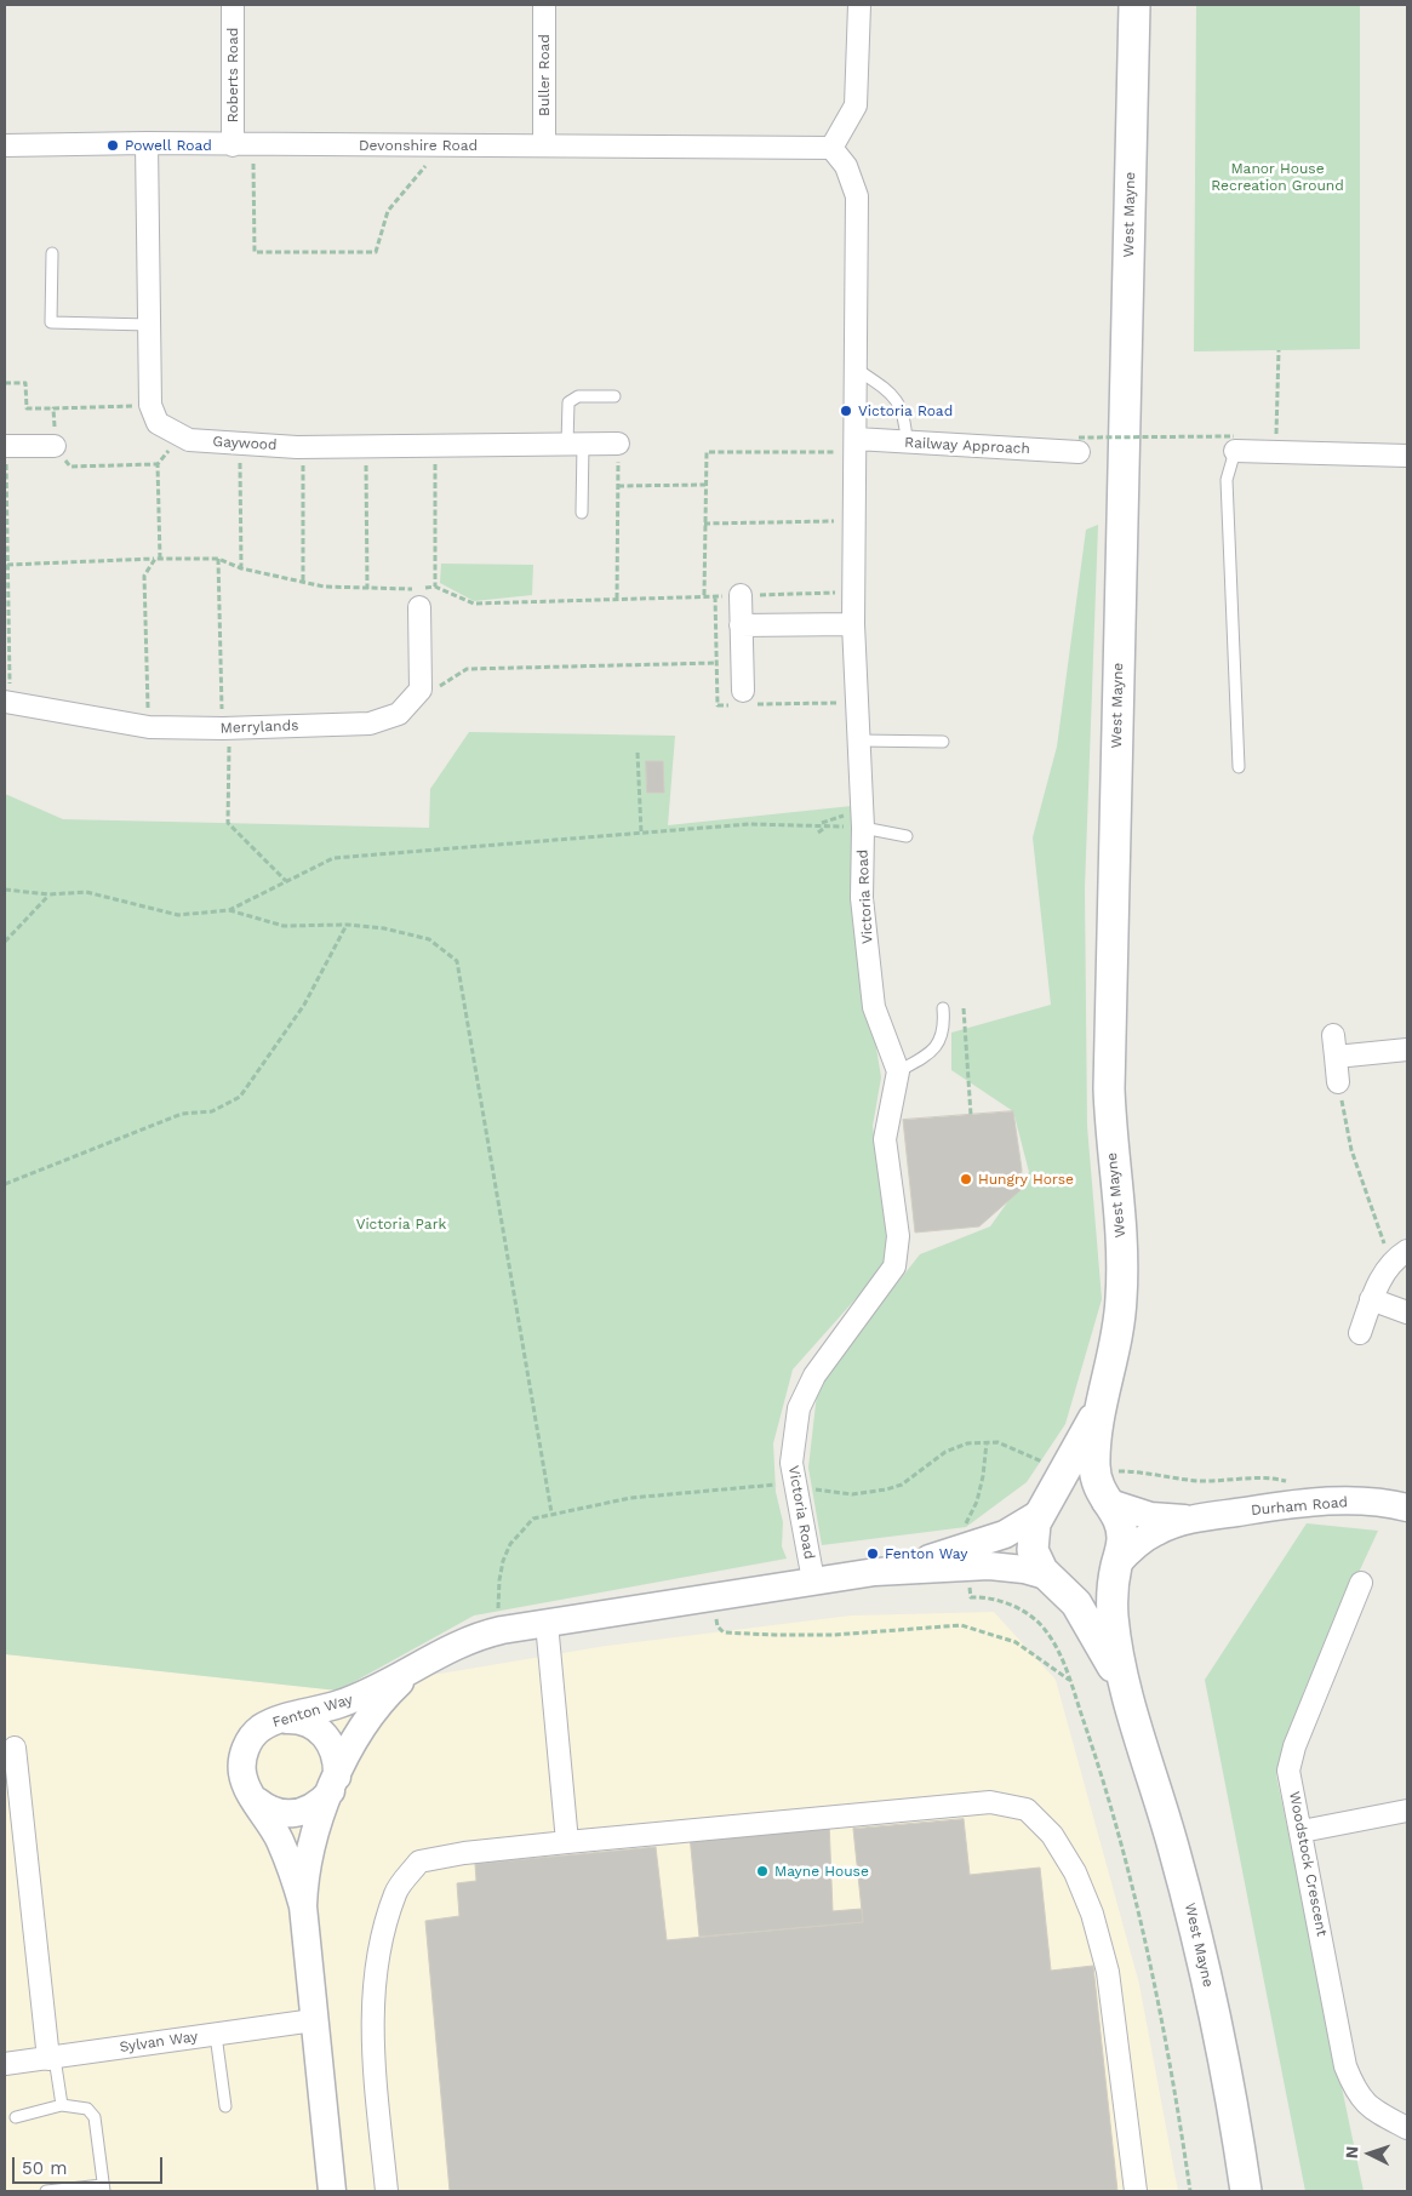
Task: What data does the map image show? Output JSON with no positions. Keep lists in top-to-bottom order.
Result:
{
  "streets": {
    "main road": ["West Mayne"],
    "street": [
      "Roberts Road",
      "Buller Road",
      "Devonshire Road",
      "Gaywood",
      "Railway Approach",
      "Merrylands",
      "Victoria Road",
      "Durham Road",
      "Fenton Way",
      "Woodstock Crescent",
      "Sylvan Way"
    ]
  },
  "crossings": [
    ["Roberts Road", "Devonshire Road"],
    ["Buller Road", "Devonshire Road"],
    ["Devonshire Road", "Victoria Road"],
    ["West Mayne", "Durham Road"],
    ["West Mayne", "Fenton Way"],
    ["Railway Approach", "Victoria Road"],
    ["Victoria Road", "Fenton Way"],
    ["Durham Road", "Fenton Way"],
    ["Fenton Way", "Sylvan Way"]
  ],
  "parks": ["Manor House Recreation Ground", "Victoria Park"],
  "places": [
    "Powell Road",
    "Victoria Road",
    "Hungry Horse",
    "Fenton Way",
    "Mayne House"
  ],
  "scale_bar": "50 m",
  "north": "left"
}
